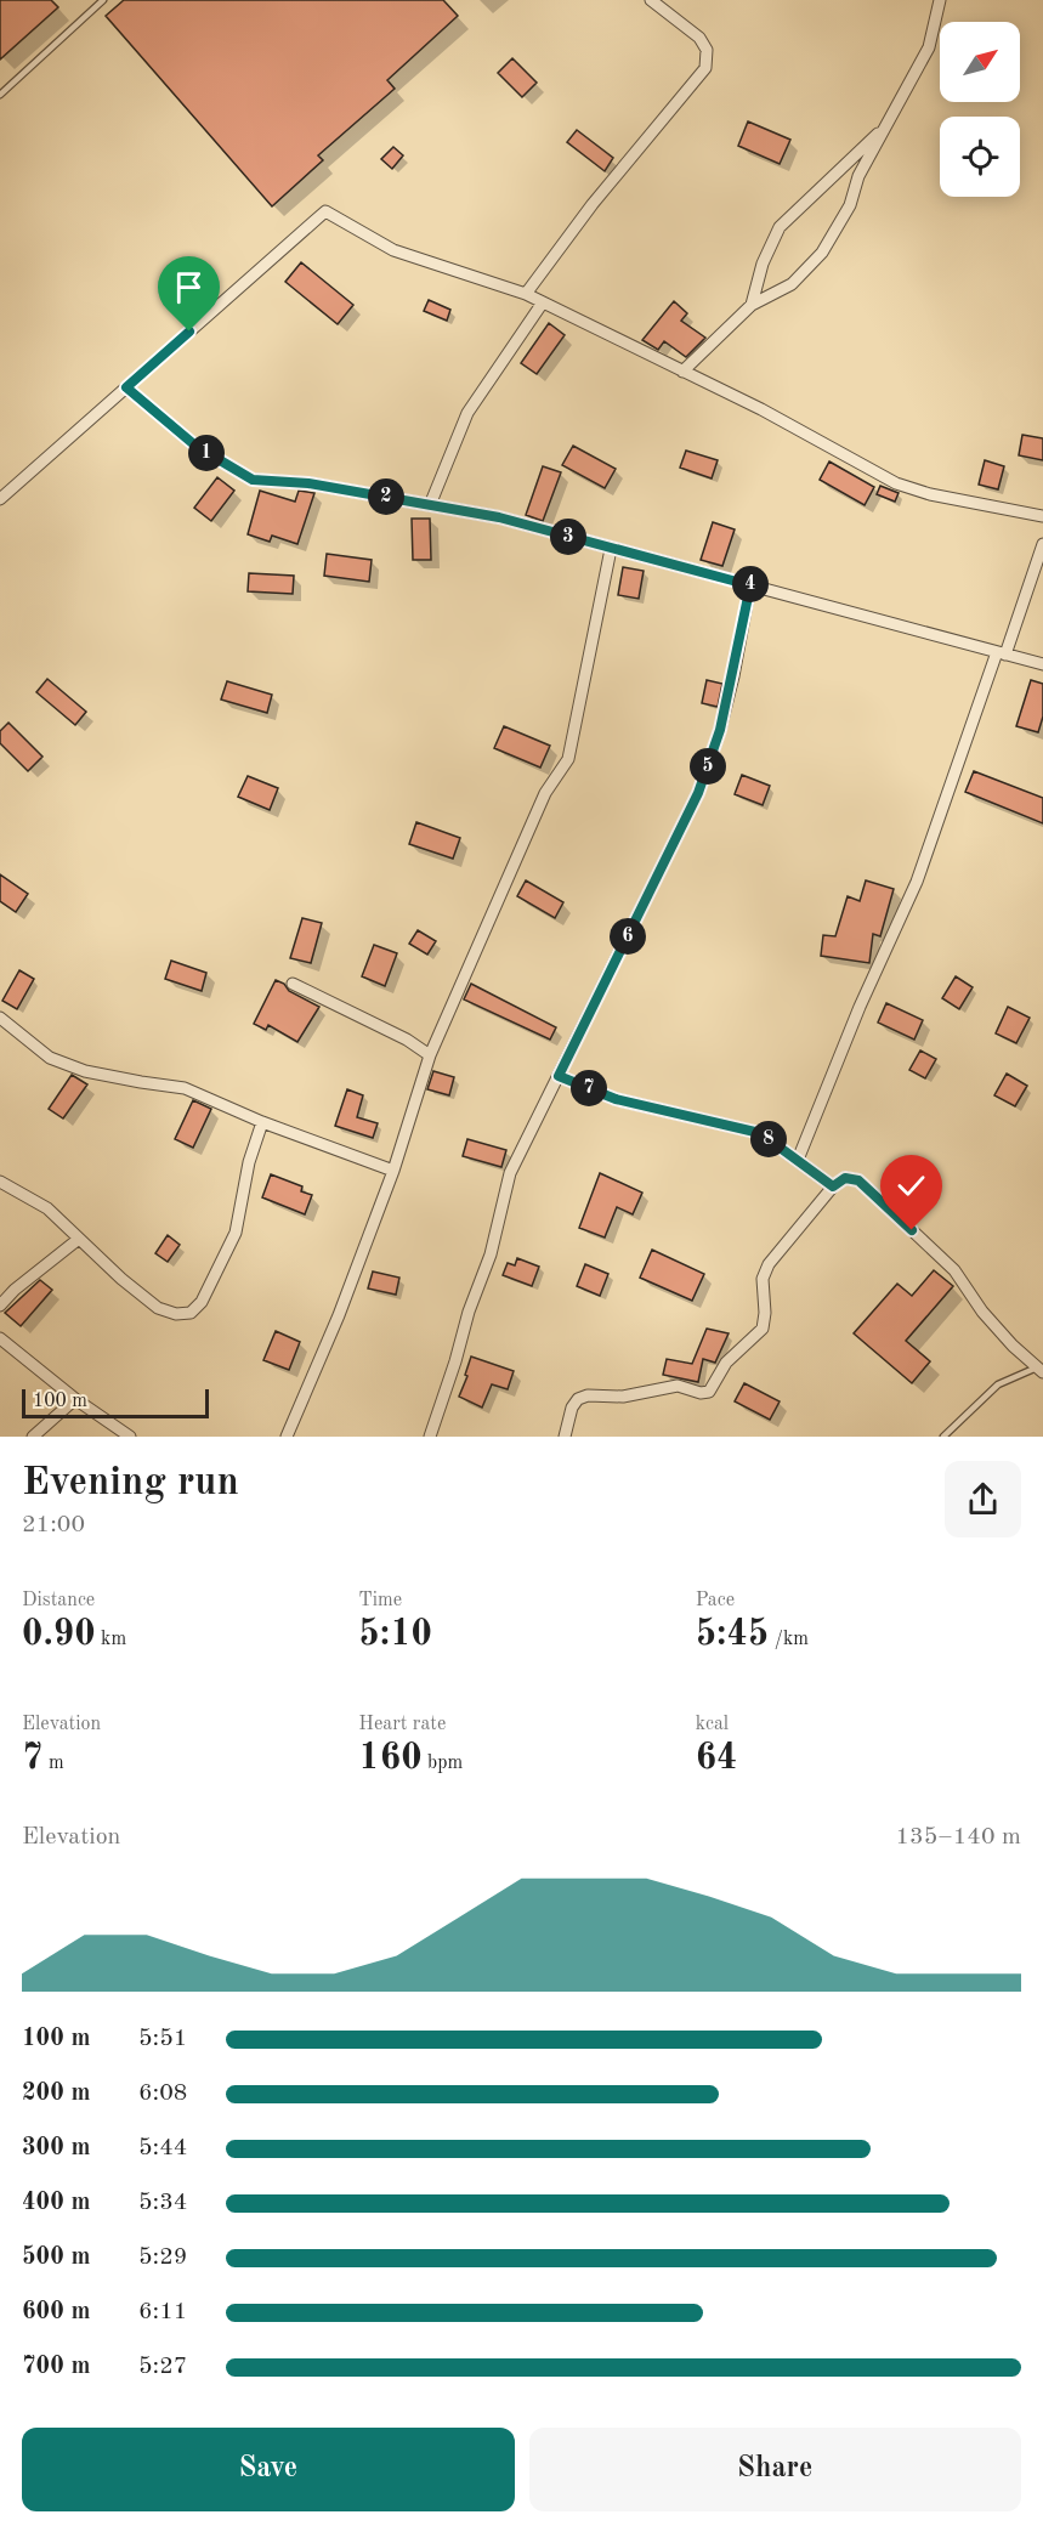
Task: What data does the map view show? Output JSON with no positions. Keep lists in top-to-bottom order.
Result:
{
  "scale_bar": "100 m",
  "north": "top right",
  "page": {
    "pins": [
      "1",
      "2",
      "3",
      "4",
      "5",
      "6",
      "7",
      "8"
    ],
    "scale": "100 m",
    "heading": ["Evening run", "21:00"],
    "stats": [
      ["Distance", "0.90 km"],
      ["Time", "5:10"],
      ["Pace", "5:45 /km"],
      ["Elevation", "7 m"],
      ["Heart rate", "160 bpm"],
      ["kcal", "64"]
    ],
    "chart": ["Elevation", "135–140 m"],
    "list": [
      {
        "name": "100 m",
        "note": "5:51"
      },
      {
        "name": "200 m",
        "note": "6:08"
      },
      {
        "name": "300 m",
        "note": "5:44"
      },
      {
        "name": "400 m",
        "note": "5:34"
      },
      {
        "name": "500 m",
        "note": "5:29"
      },
      {
        "name": "600 m",
        "note": "6:11"
      },
      {
        "name": "700 m",
        "note": "5:27"
      }
    ],
    "buttons": ["Save", "Share"]
  }
}
